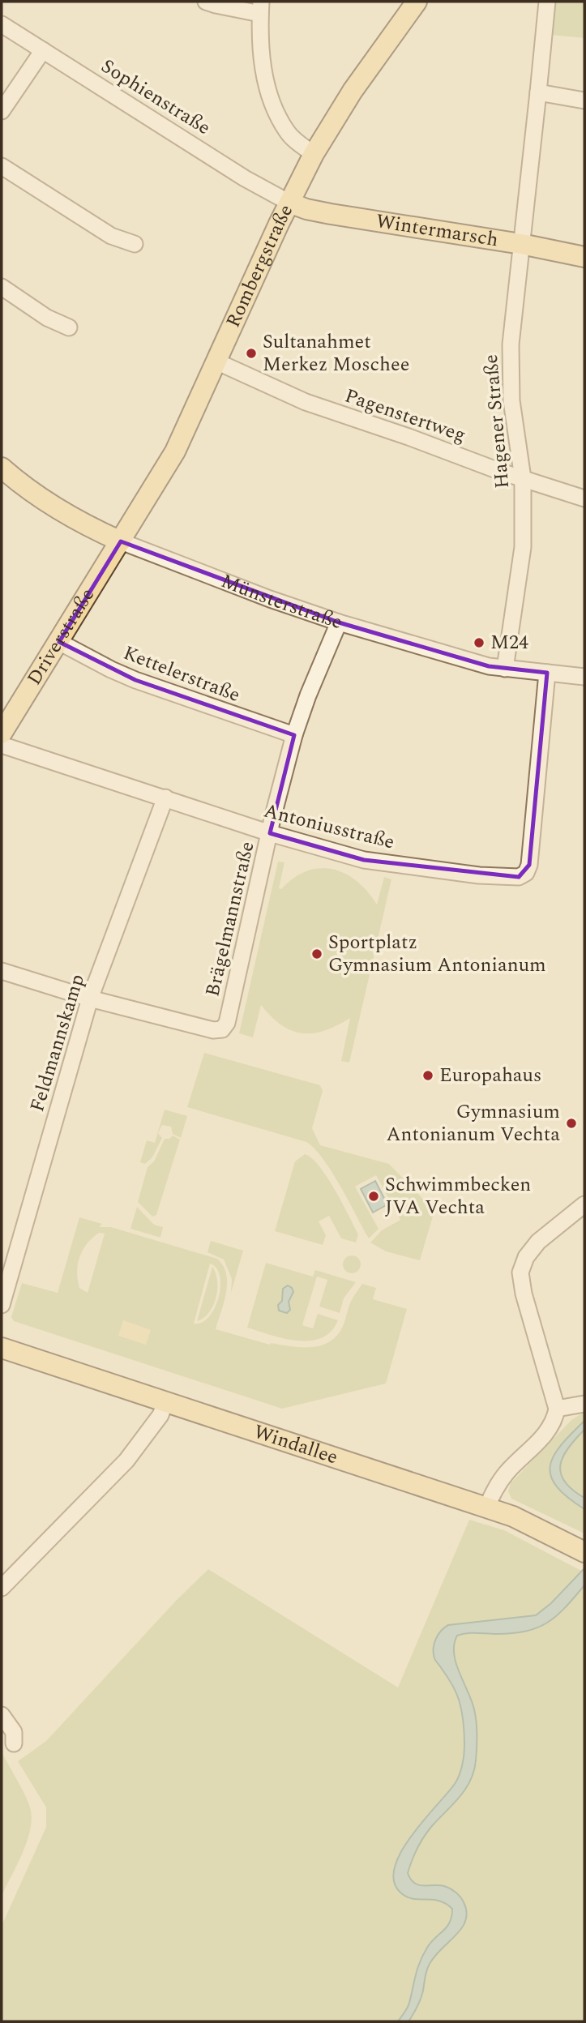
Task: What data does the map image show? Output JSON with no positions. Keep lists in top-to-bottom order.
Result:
{
  "streets": {
    "main road": [
      "Wintermarsch",
      "Rombergstraße",
      "Münsterstraße",
      "Driverstraße",
      "Windallee"
    ],
    "street": [
      "Sophienstraße",
      "Pagenstertweg",
      "Hagener Straße",
      "Kettelerstraße",
      "Antoniusstraße",
      "Brägelmannstraße",
      "Feldmannskamp"
    ]
  },
  "crossings": [
    ["Sophienstraße", "Wintermarsch"],
    ["Sophienstraße", "Rombergstraße"],
    ["Wintermarsch", "Rombergstraße"],
    ["Wintermarsch", "Hagener Straße"],
    ["Rombergstraße", "Pagenstertweg"],
    ["Rombergstraße", "Münsterstraße"],
    ["Rombergstraße", "Driverstraße"],
    ["Pagenstertweg", "Hagener Straße"],
    ["Hagener Straße", "Münsterstraße"],
    ["Münsterstraße", "Driverstraße"],
    ["Münsterstraße", "Antoniusstraße"],
    ["Münsterstraße", "Brägelmannstraße"],
    ["Driverstraße", "Kettelerstraße"],
    ["Kettelerstraße", "Brägelmannstraße"],
    ["Antoniusstraße", "Brägelmannstraße"],
    ["Antoniusstraße", "Feldmannskamp"],
    ["Brägelmannstraße", "Feldmannskamp"]
  ],
  "places": [
    "Sultanahmet Merkez Moschee",
    "M24",
    "Sportplatz Gymnasium Antonianum",
    "Europahaus",
    "Gymnasium Antonianum Vechta",
    "Schwimmbecken JVA Vechta"
  ]
}
